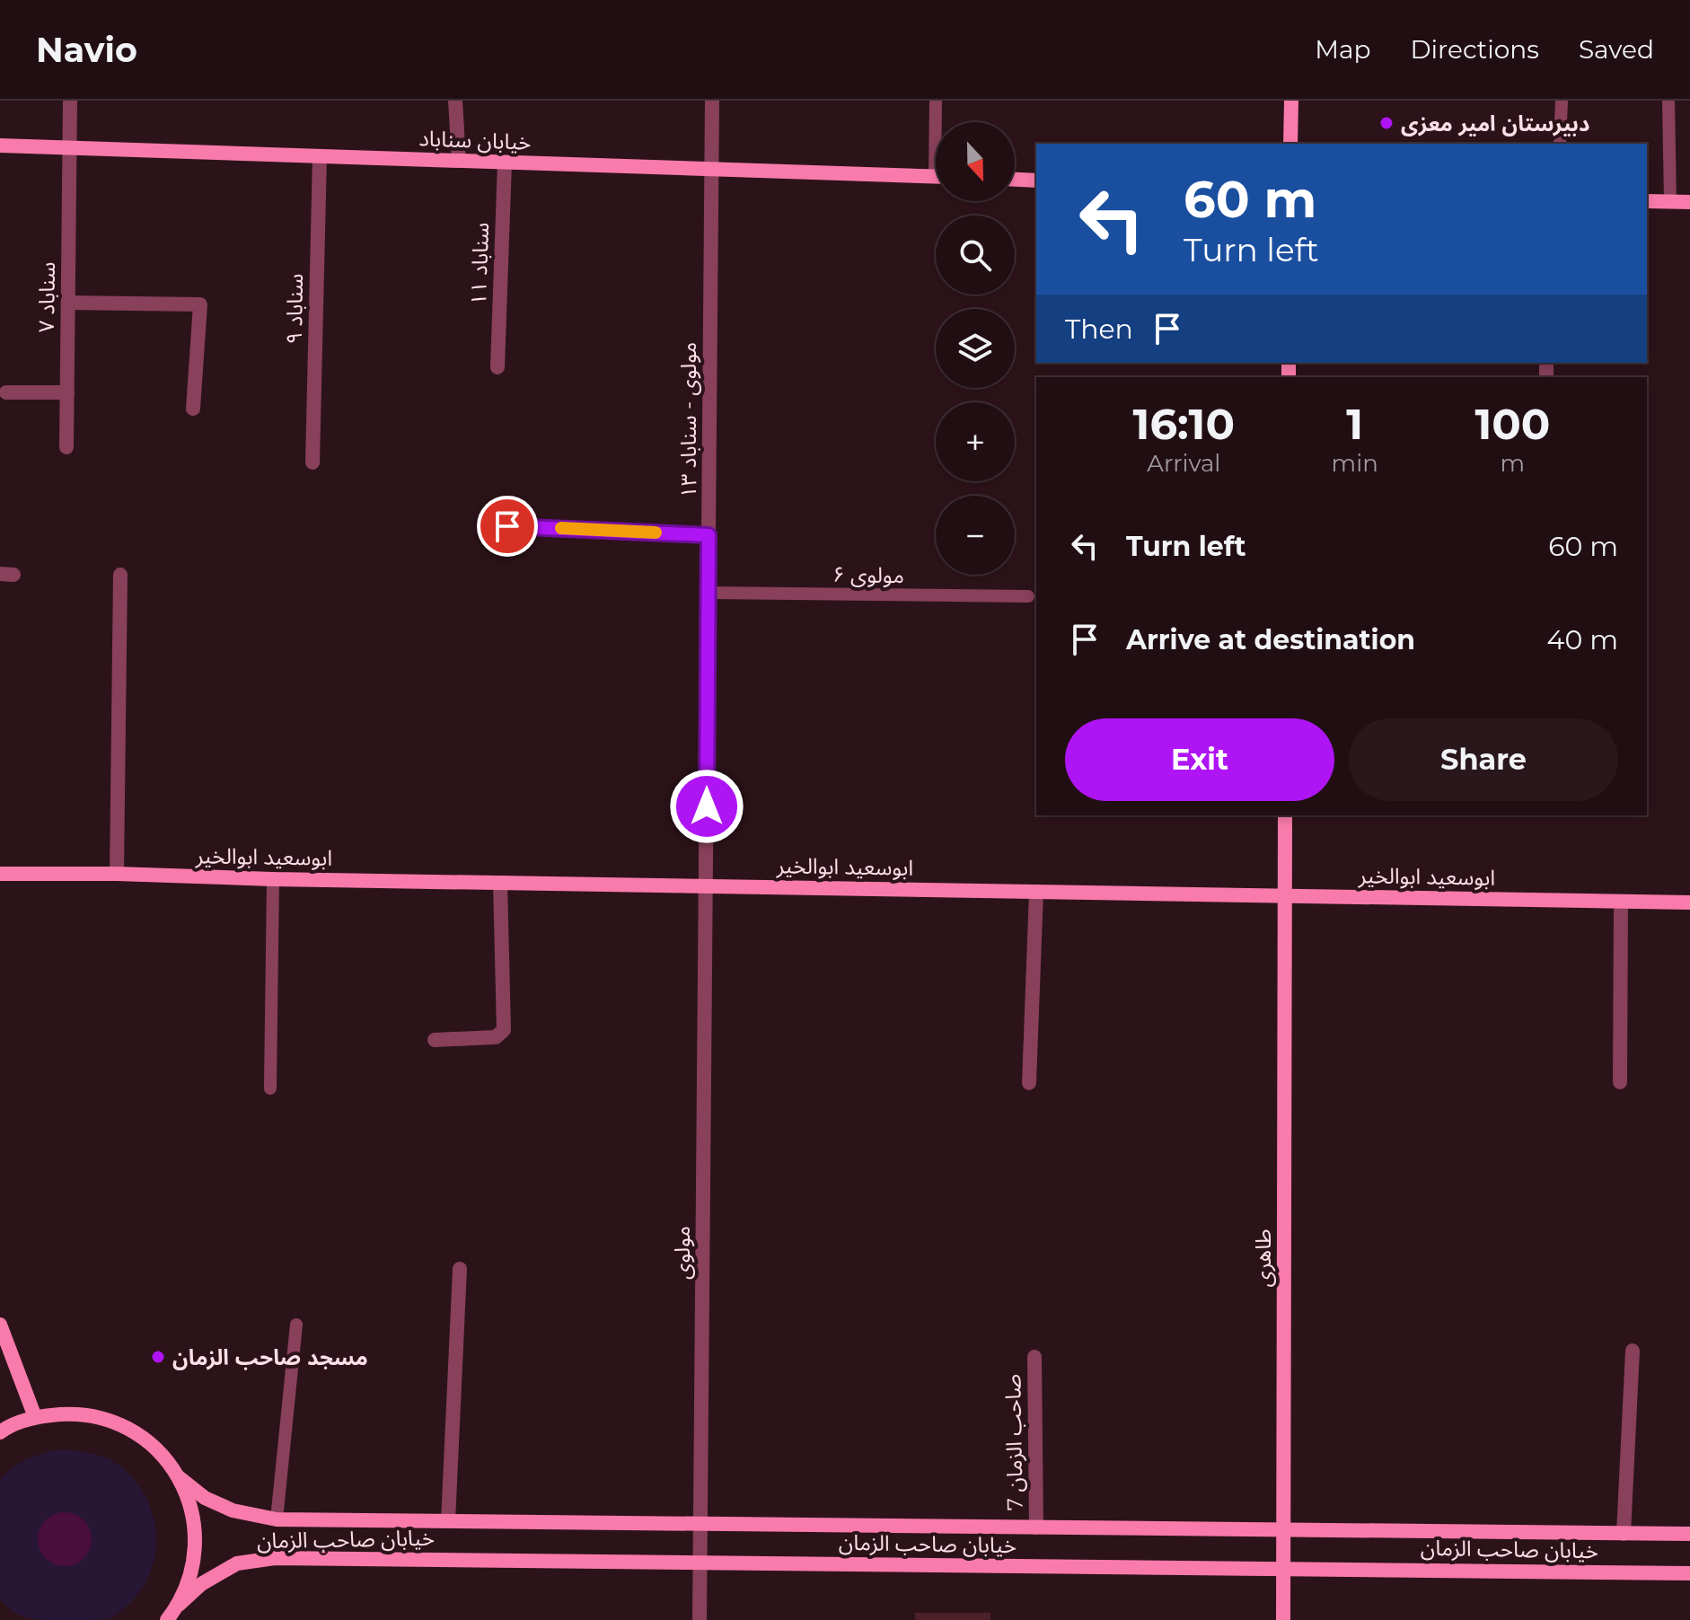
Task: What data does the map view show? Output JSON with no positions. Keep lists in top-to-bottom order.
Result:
{
  "streets": {
    "main road": [
      "خیابان سناباد",
      "ابوسعید ابوالخیر",
      "طاهری",
      "خیابان صاحب الزمان"
    ],
    "street": [
      "سناباد ۱۱",
      "سناباد ۷",
      "سناباد ۹",
      "مولوی - سناباد ۱۳",
      "مولوی",
      "صاحب الزمان 7"
    ],
    "lane": ["مولوی ۶"]
  },
  "crossings": [
    ["خیابان سناباد", "سناباد ۱۱"],
    ["خیابان سناباد", "سناباد ۷"],
    ["خیابان سناباد", "سناباد ۹"],
    ["خیابان سناباد", "مولوی - سناباد ۱۳"],
    ["مولوی - سناباد ۱۳", "مولوی ۶"],
    ["مولوی - سناباد ۱۳", "ابوسعید ابوالخیر"],
    ["مولوی - سناباد ۱۳", "مولوی"],
    ["ابوسعید ابوالخیر", "مولوی"],
    ["ابوسعید ابوالخیر", "طاهری"],
    ["مولوی", "خیابان صاحب الزمان"],
    ["طاهری", "خیابان صاحب الزمان"],
    ["صاحب الزمان 7", "خیابان صاحب الزمان"]
  ],
  "places": ["دبیرستان امیر معزی", "مسجد صاحب الزمان"],
  "north": "bottom",
  "page": {
    "header": "Navio",
    "nav": ["Map", "Directions", "Saved"],
    "map_buttons": ["+", "−"],
    "turn": ["60 m", "Turn left"],
    "then": "Then",
    "eta": [
      "16:10",
      "Arrival",
      "1",
      "min",
      "100",
      "m"
    ],
    "list": [
      {
        "name": "Turn left",
        "value": "60 m"
      },
      {
        "name": "Arrive at destination",
        "value": "40 m"
      }
    ],
    "buttons": ["Exit", "Share"]
  }
}
